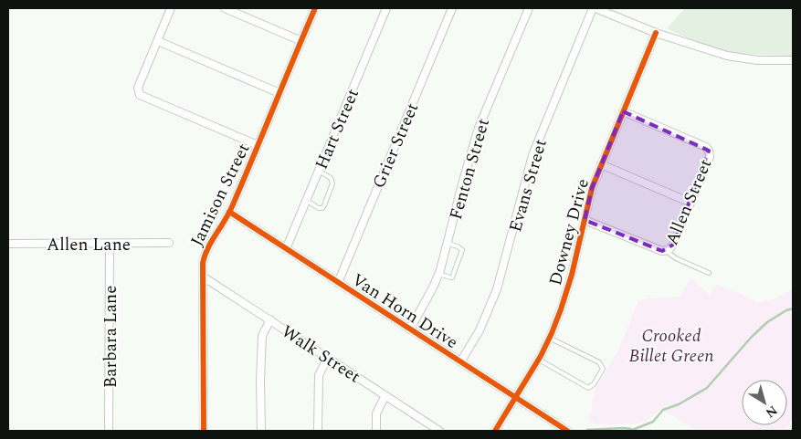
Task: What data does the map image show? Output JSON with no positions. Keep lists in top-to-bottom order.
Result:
{
  "streets": {
    "street": [
      "Hart Street",
      "Grier Street",
      "Fenton Street",
      "Evans Street",
      "Jamison Street",
      "Allen Street",
      "Downey Drive",
      "Allen Lane",
      "Van Horn Drive",
      "Barbara Lane",
      "Walk Street"
    ]
  },
  "crossings": [
    ["Hart Street", "Van Horn Drive"],
    ["Grier Street", "Van Horn Drive"],
    ["Fenton Street", "Van Horn Drive"],
    ["Evans Street", "Van Horn Drive"],
    ["Jamison Street", "Van Horn Drive"],
    ["Jamison Street", "Walk Street"],
    ["Allen Street", "Downey Drive"],
    ["Downey Drive", "Van Horn Drive"],
    ["Allen Lane", "Barbara Lane"]
  ],
  "parks": ["Crooked Billet Green"],
  "north": "bottom right"
}
